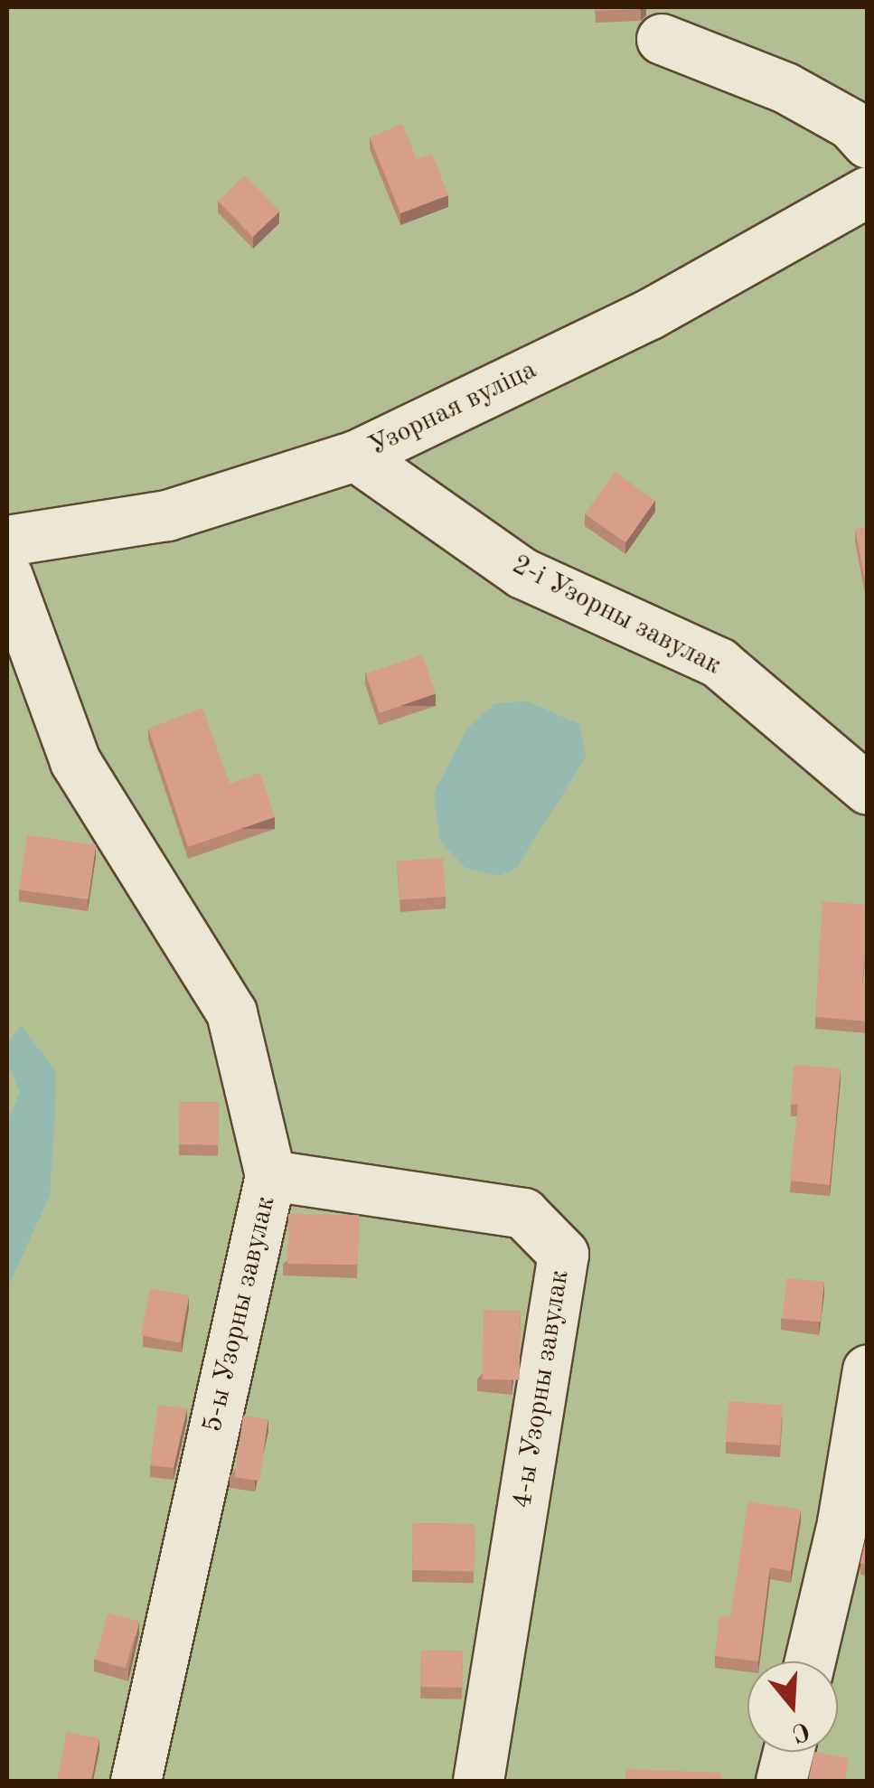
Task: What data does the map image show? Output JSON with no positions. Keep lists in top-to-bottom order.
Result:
{
  "streets": {
    "lane": [
      "Узорная вуліца",
      "2-і Узорны завулак",
      "5-ы Узорны завулак",
      "4-ы Узорны завулак"
    ]
  },
  "crossings": [
    ["Узорная вуліца", "2-і Узорны завулак"],
    ["5-ы Узорны завулак", "4-ы Узорны завулак"]
  ],
  "north": "bottom"
}
